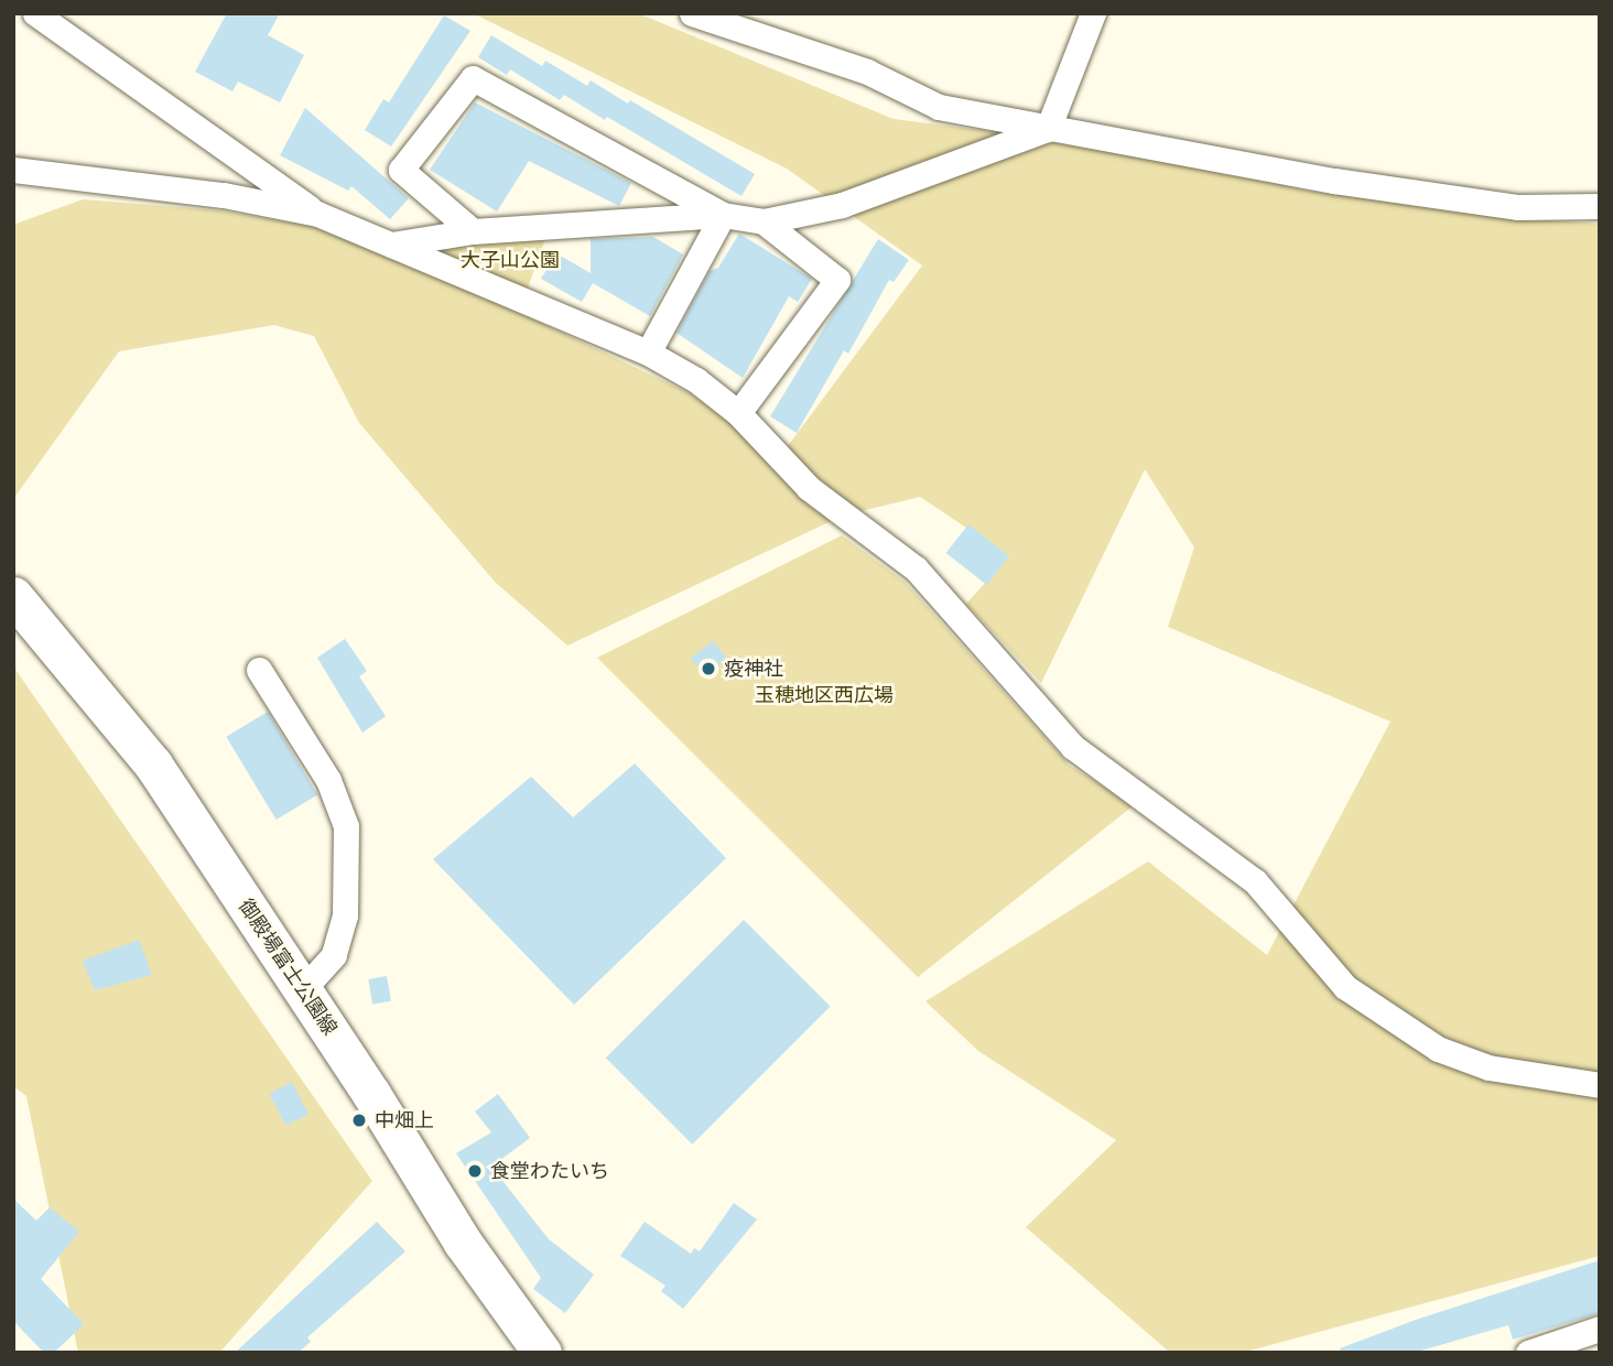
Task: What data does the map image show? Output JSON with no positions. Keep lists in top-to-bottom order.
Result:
{
  "streets": {
    "main road": ["御殿場富士公園線"]
  },
  "parks": ["大子山公園", "玉穂地区西広場"],
  "places": ["疫神社", "中畑上", "食堂わたいち"]
}
